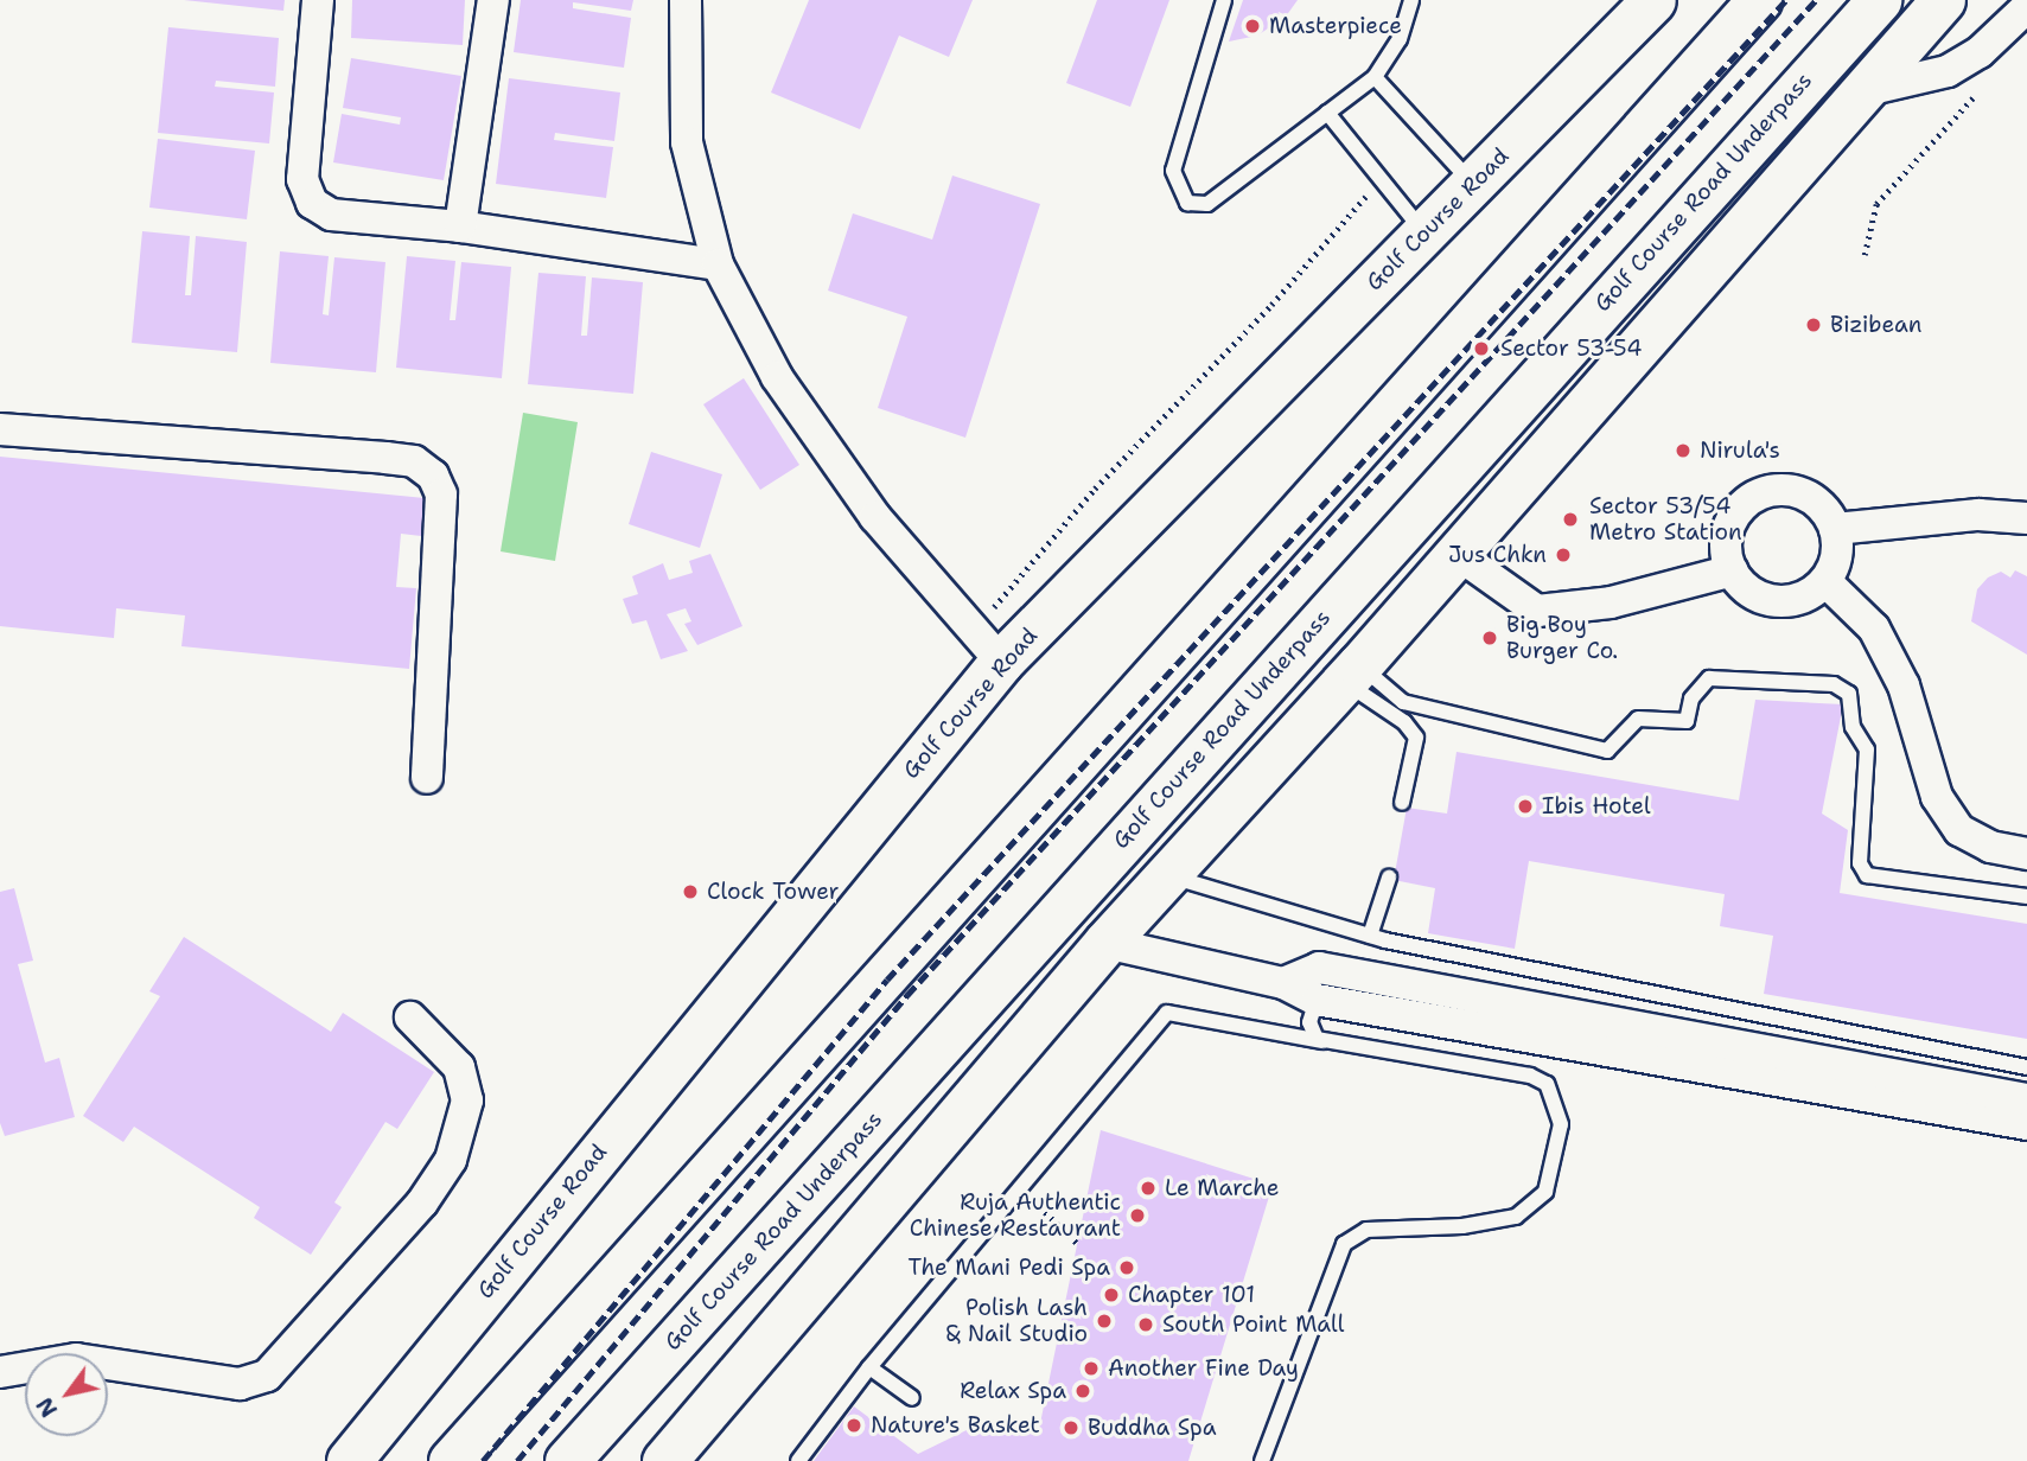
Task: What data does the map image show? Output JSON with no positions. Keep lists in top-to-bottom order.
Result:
{
  "streets": {
    "main road": ["Golf Course Road Underpass", "Golf Course Road"]
  },
  "places": [
    "Masterpiece",
    "Bizibean",
    "Sector 53-54",
    "Nirula's",
    "Sector 53/54 Metro Station",
    "Jus Chkn",
    "Big Boy Burger Co.",
    "Ibis Hotel",
    "Clock Tower",
    "Le Marche",
    "Ruja Authentic Chinese Restaurant",
    "The Mani Pedi Spa",
    "Chapter 101",
    "Polish Lash & Nail Studio",
    "South Point Mall",
    "Another Fine Day",
    "Relax Spa",
    "Nature's Basket",
    "Buddha Spa"
  ],
  "north": "bottom left"
}
